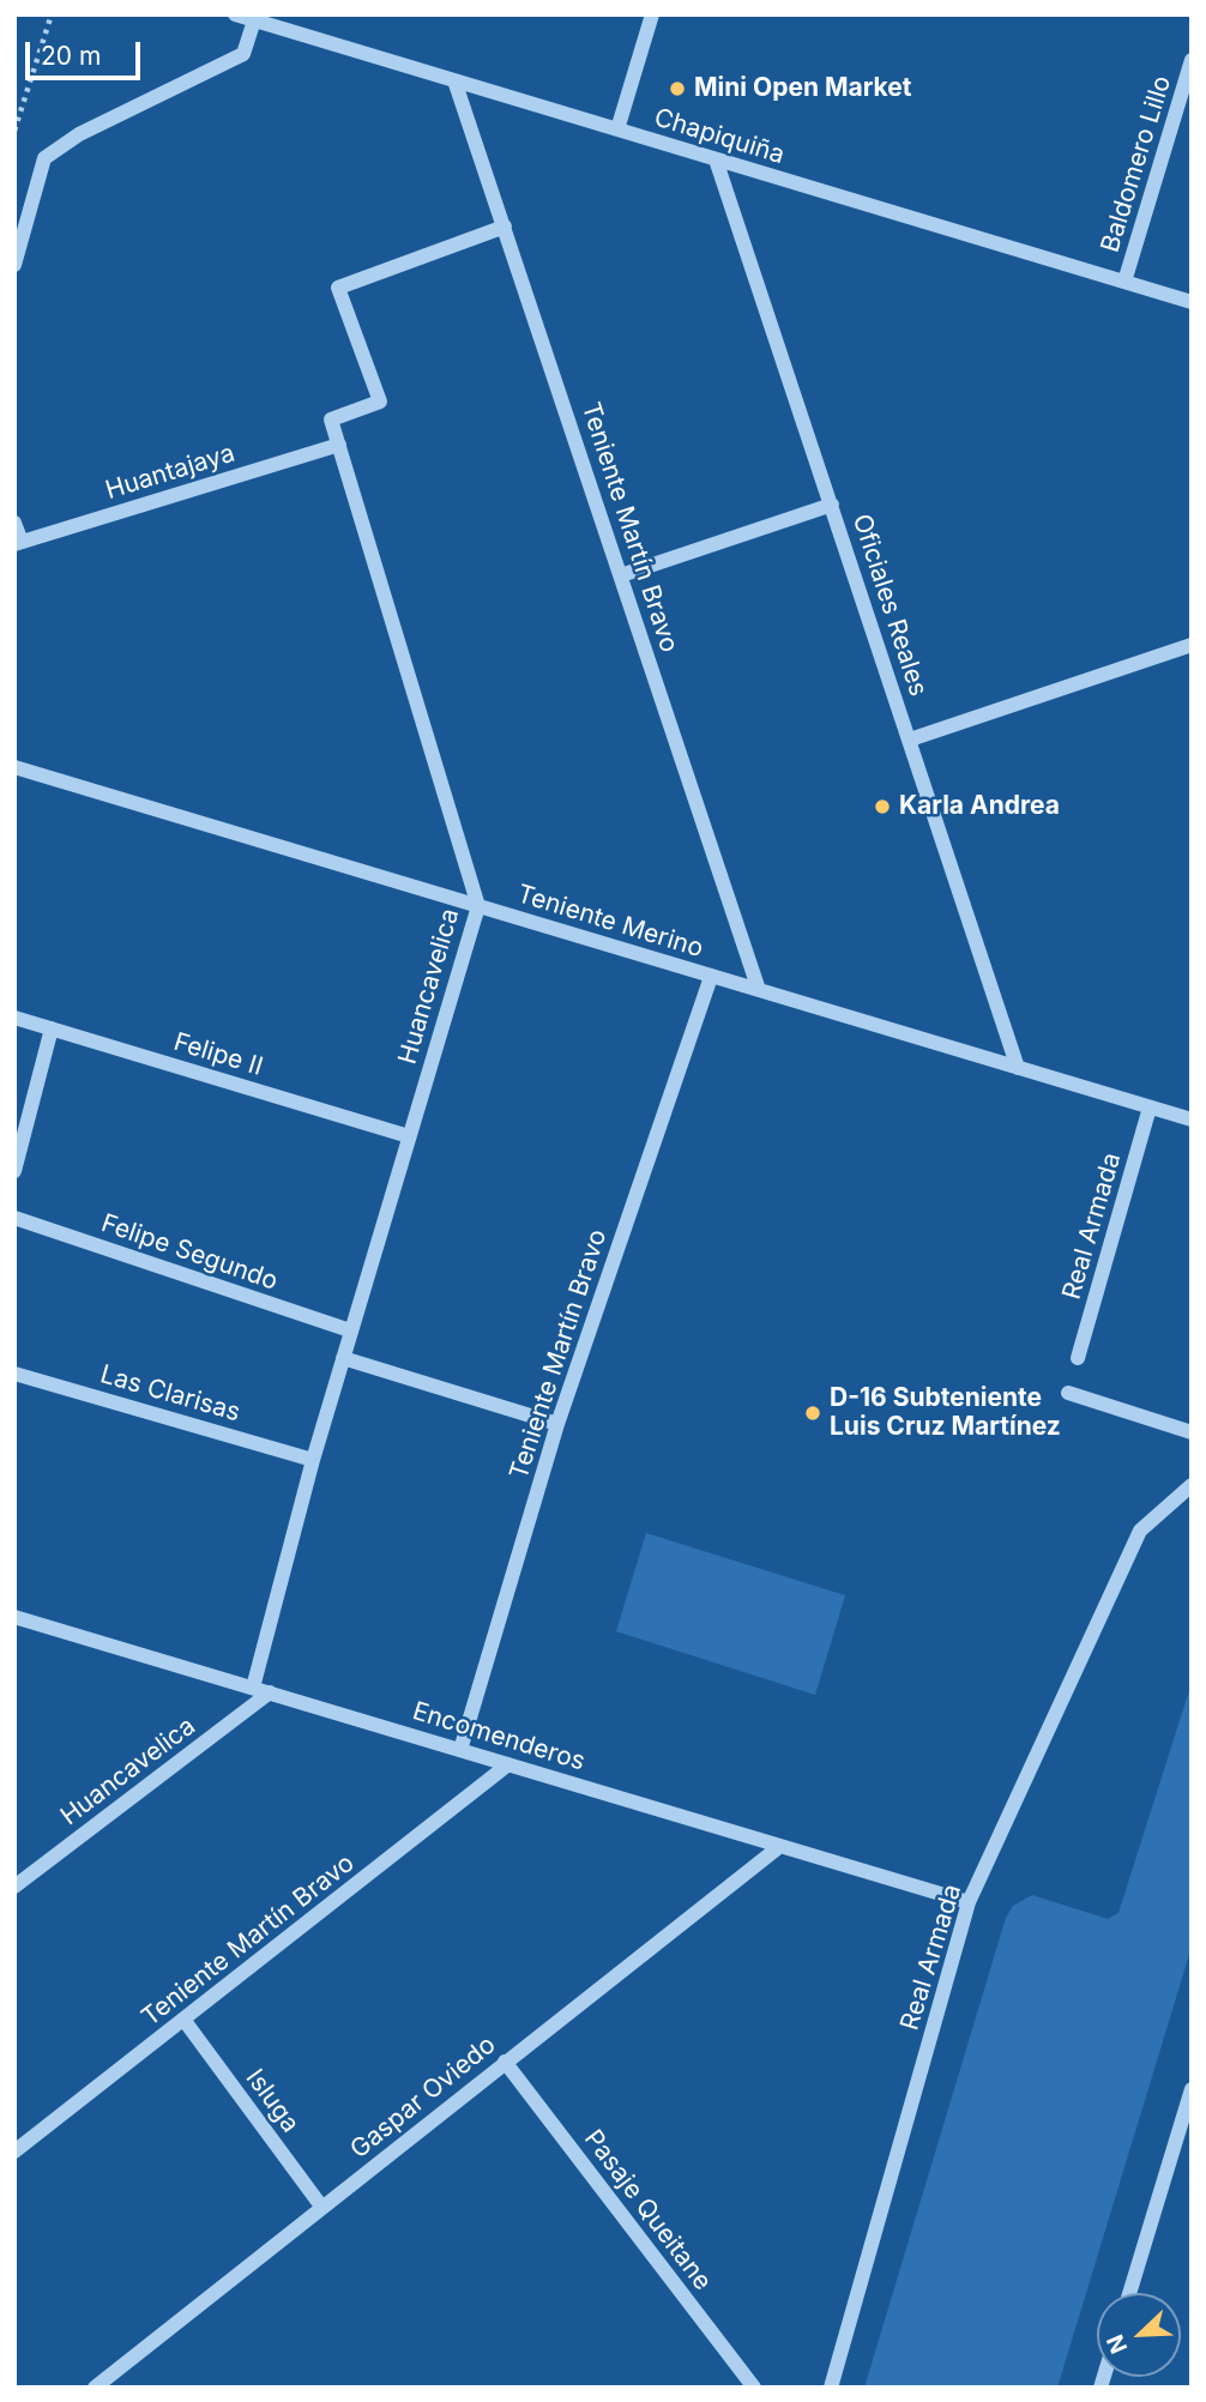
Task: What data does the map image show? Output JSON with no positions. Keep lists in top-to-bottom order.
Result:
{
  "streets": {
    "street": [
      "Chapiquiña",
      "Baldomero Lillo",
      "Huantajaya",
      "Teniente Martín Bravo",
      "Oficiales Reales",
      "Teniente Merino",
      "Huancavelica",
      "Felipe II",
      "Real Armada",
      "Felipe Segundo",
      "Las Clarisas",
      "Encomenderos",
      "Gaspar Oviedo",
      "Isluga",
      "Pasaje Queitane"
    ]
  },
  "crossings": [
    ["Chapiquiña", "Baldomero Lillo"],
    ["Chapiquiña", "Teniente Martín Bravo"],
    ["Chapiquiña", "Oficiales Reales"],
    ["Huantajaya", "Huancavelica"],
    ["Teniente Martín Bravo", "Teniente Merino"],
    ["Teniente Martín Bravo", "Huancavelica"],
    ["Teniente Martín Bravo", "Encomenderos"],
    ["Teniente Martín Bravo", "Isluga"],
    ["Oficiales Reales", "Teniente Merino"],
    ["Teniente Merino", "Huancavelica"],
    ["Teniente Merino", "Real Armada"],
    ["Huancavelica", "Felipe II"],
    ["Huancavelica", "Felipe Segundo"],
    ["Huancavelica", "Las Clarisas"],
    ["Huancavelica", "Encomenderos"],
    ["Real Armada", "Encomenderos"],
    ["Encomenderos", "Gaspar Oviedo"],
    ["Gaspar Oviedo", "Isluga"],
    ["Gaspar Oviedo", "Pasaje Queitane"]
  ],
  "places": ["Mini Open Market", "Karla Andrea", "D-16 Subteniente Luis Cruz Martínez"],
  "scale_bar": "20 m",
  "north": "bottom left"
}
